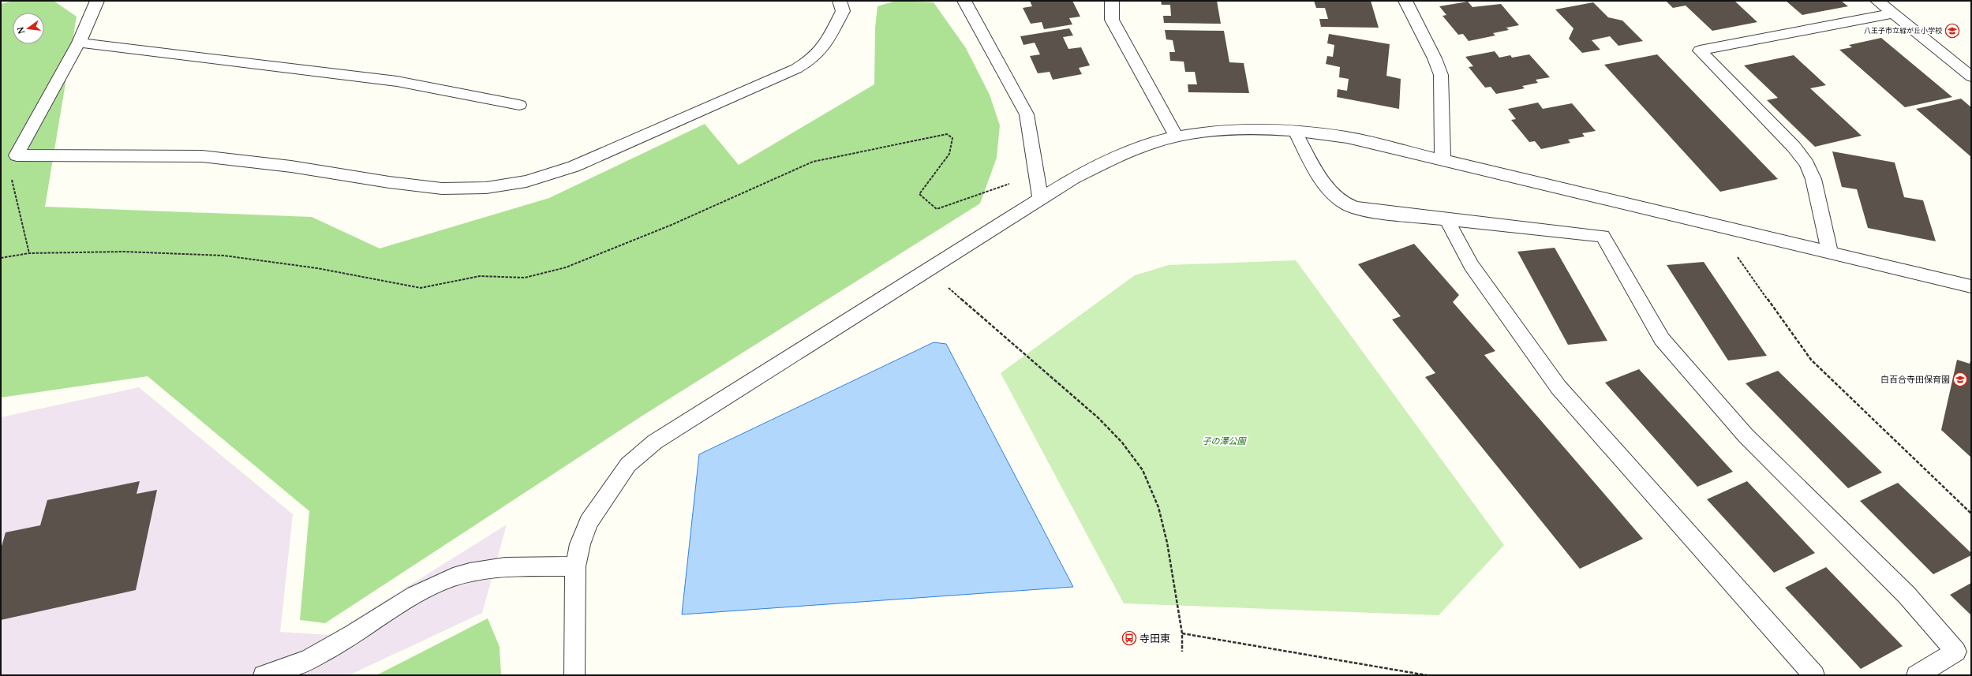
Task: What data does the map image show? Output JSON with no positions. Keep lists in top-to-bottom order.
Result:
{
  "parks": ["子の澤公園"],
  "places": {
    "school or university": ["八王子市立緑が丘小学校", "白百合寺田保育園"],
    "bus stop": ["寺田東"]
  },
  "north": "left"
}
